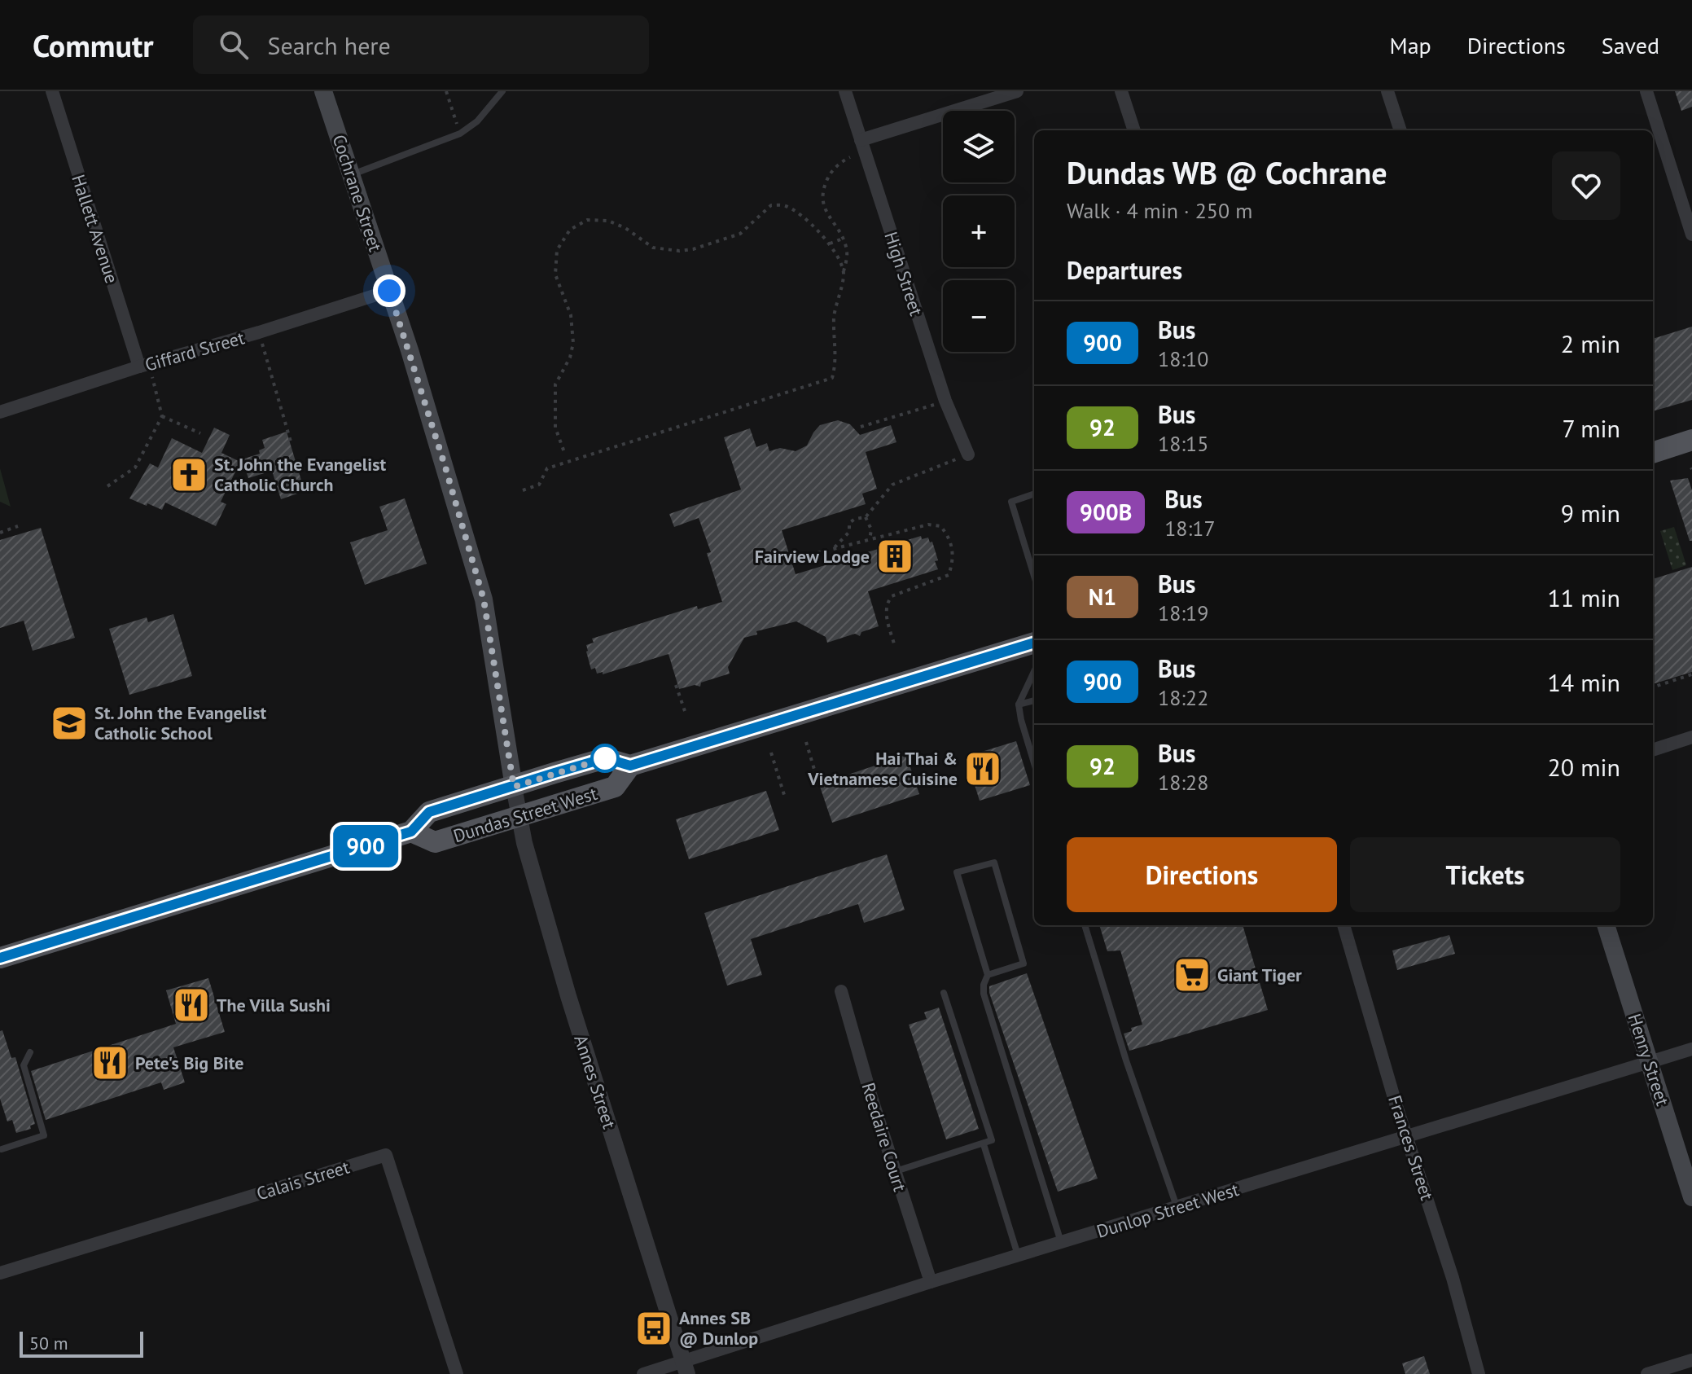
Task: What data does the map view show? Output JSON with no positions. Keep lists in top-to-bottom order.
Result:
{
  "streets": {
    "main road": ["Cochrane Street", "Dundas Street West", "Henry Street"],
    "street": [
      "Hallett Avenue",
      "High Street",
      "Giffard Street",
      "Annes Street",
      "Reedaire Court",
      "Frances Street",
      "Calais Street",
      "Dunlop Street West"
    ]
  },
  "crossings": [
    ["Cochrane Street", "Giffard Street"],
    ["Cochrane Street", "Dundas Street West"],
    ["Cochrane Street", "Annes Street"],
    ["Hallett Avenue", "Giffard Street"],
    ["Dundas Street West", "Annes Street"],
    ["Henry Street", "Dunlop Street West"],
    ["Annes Street", "Dunlop Street West"],
    ["Reedaire Court", "Dunlop Street West"],
    ["Frances Street", "Dunlop Street West"]
  ],
  "places": {
    "church": ["St. John the Evangelist Catholic Church"],
    "building": ["Fairview Lodge"],
    "school or university": ["St. John the Evangelist Catholic School"],
    "restaurant": ["Hai Thai & Vietnamese Cuisine", "The Villa Sushi", "Pete's Big Bite"],
    "supermarket": ["Giant Tiger"],
    "bus stop": ["Annes SB @ Dunlop"]
  },
  "lines": ["bus line 900"],
  "scale_bar": "50 m",
  "page": {
    "header": "Commutr",
    "search": "Search here",
    "nav": ["Map", "Directions", "Saved"],
    "on_map": "900",
    "map_buttons": ["+", "−"],
    "heading": [
      ["Dundas WB @ Cochrane", "Walk · 4 min · 250 m"],
      "Departures"
    ],
    "list": [
      {
        "mark": "900",
        "name": "Bus",
        "note": "18:10",
        "value": "2 min"
      },
      {
        "mark": "92",
        "name": "Bus",
        "note": "18:15",
        "value": "7 min"
      },
      {
        "mark": "900B",
        "name": "Bus",
        "note": "18:17",
        "value": "9 min"
      },
      {
        "mark": "N1",
        "name": "Bus",
        "note": "18:19",
        "value": "11 min"
      },
      {
        "mark": "900",
        "name": "Bus",
        "note": "18:22",
        "value": "14 min"
      },
      {
        "mark": "92",
        "name": "Bus",
        "note": "18:28",
        "value": "20 min"
      }
    ],
    "buttons": ["Directions", "Tickets"],
    "scale": "50 m"
  }
}
